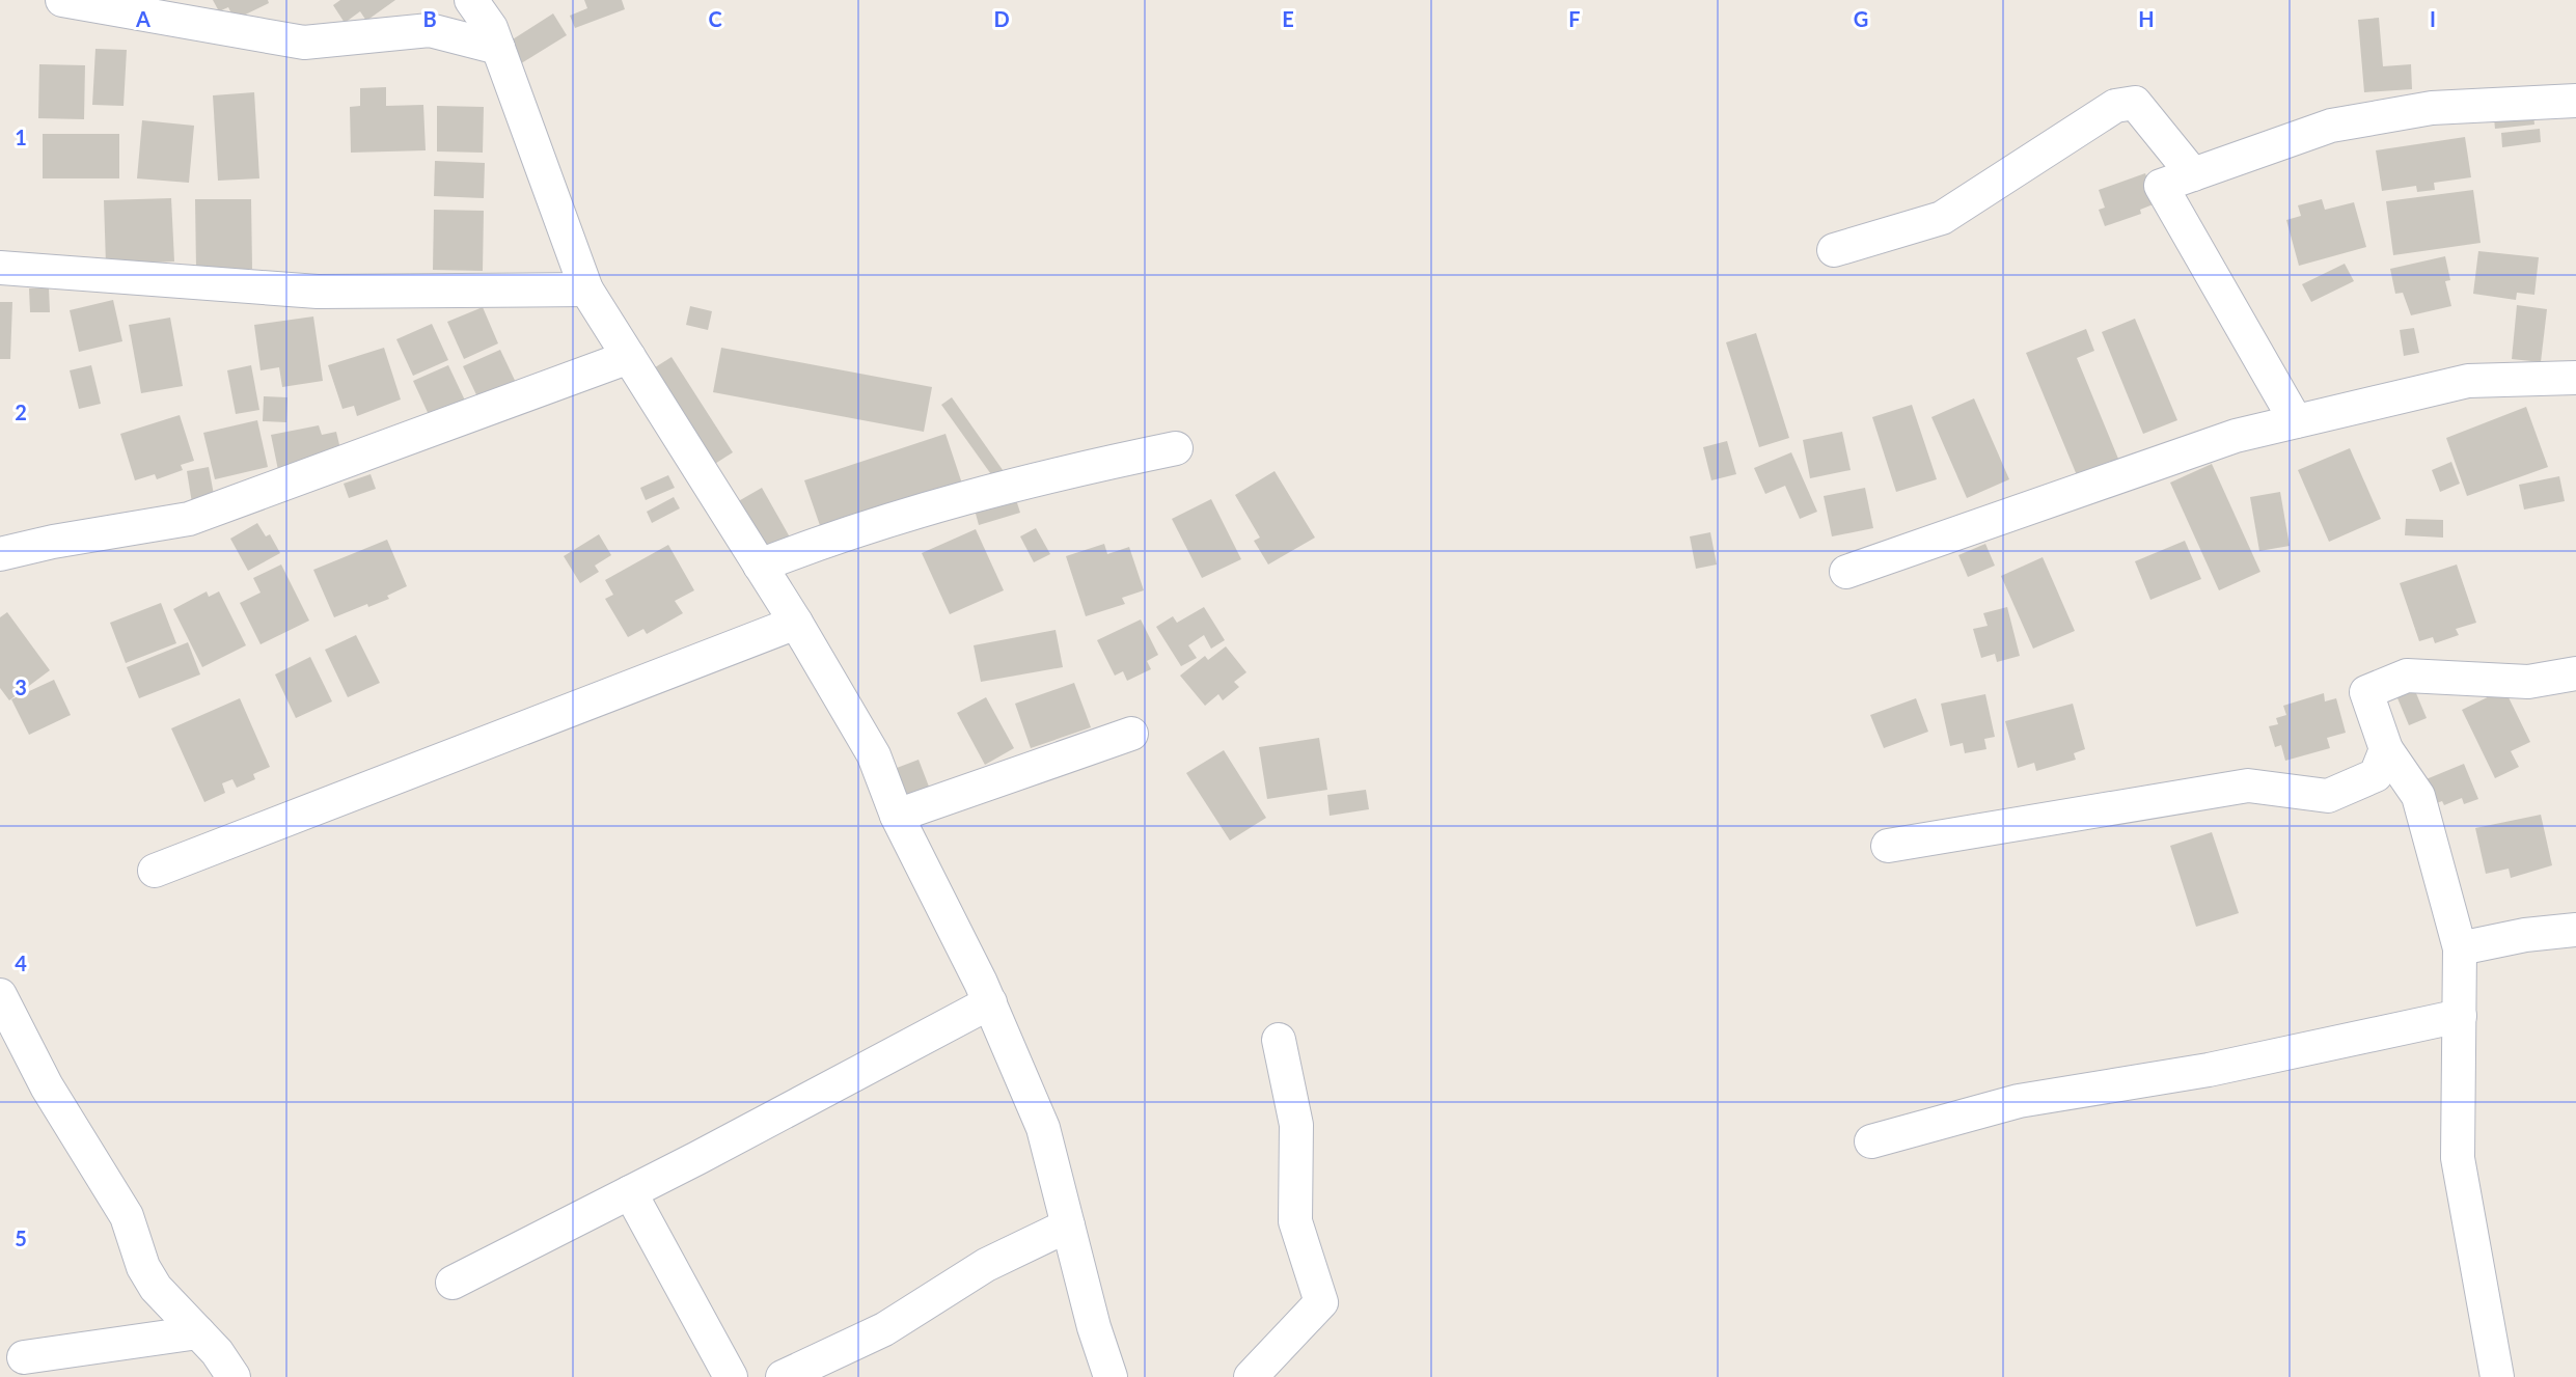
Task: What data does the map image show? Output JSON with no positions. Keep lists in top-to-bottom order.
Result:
{
  "grid": {
    "columns": [
      "A",
      "B",
      "C",
      "D",
      "E",
      "F",
      "G",
      "H",
      "I"
    ],
    "rows": [
      "1",
      "2",
      "3",
      "4",
      "5"
    ]
  }
}
